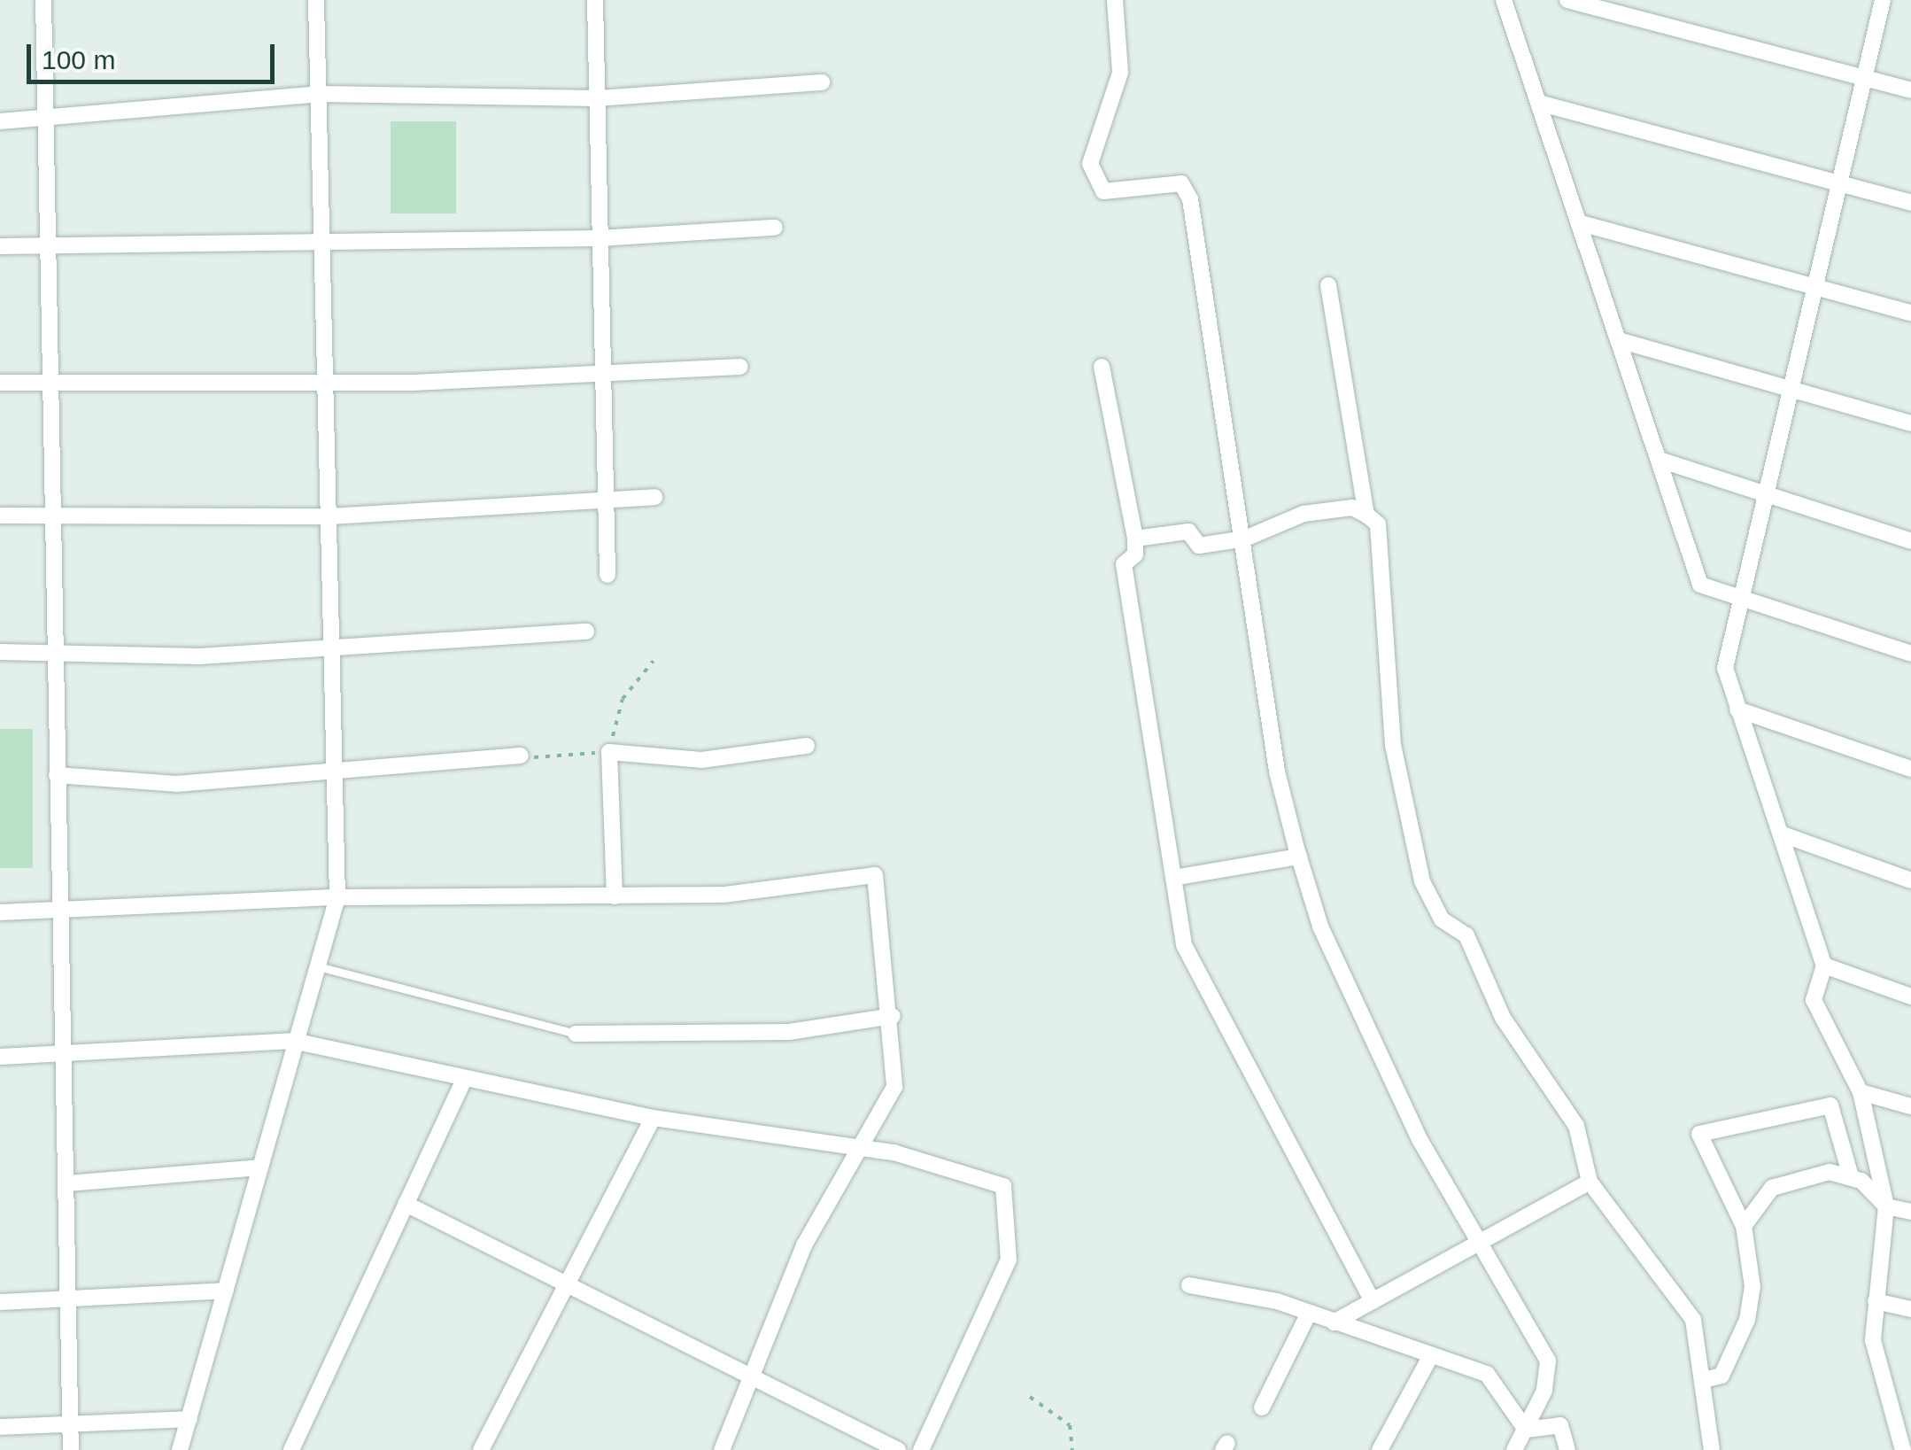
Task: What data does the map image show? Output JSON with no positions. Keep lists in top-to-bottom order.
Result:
{
  "scale_bar": "100 m"
}
